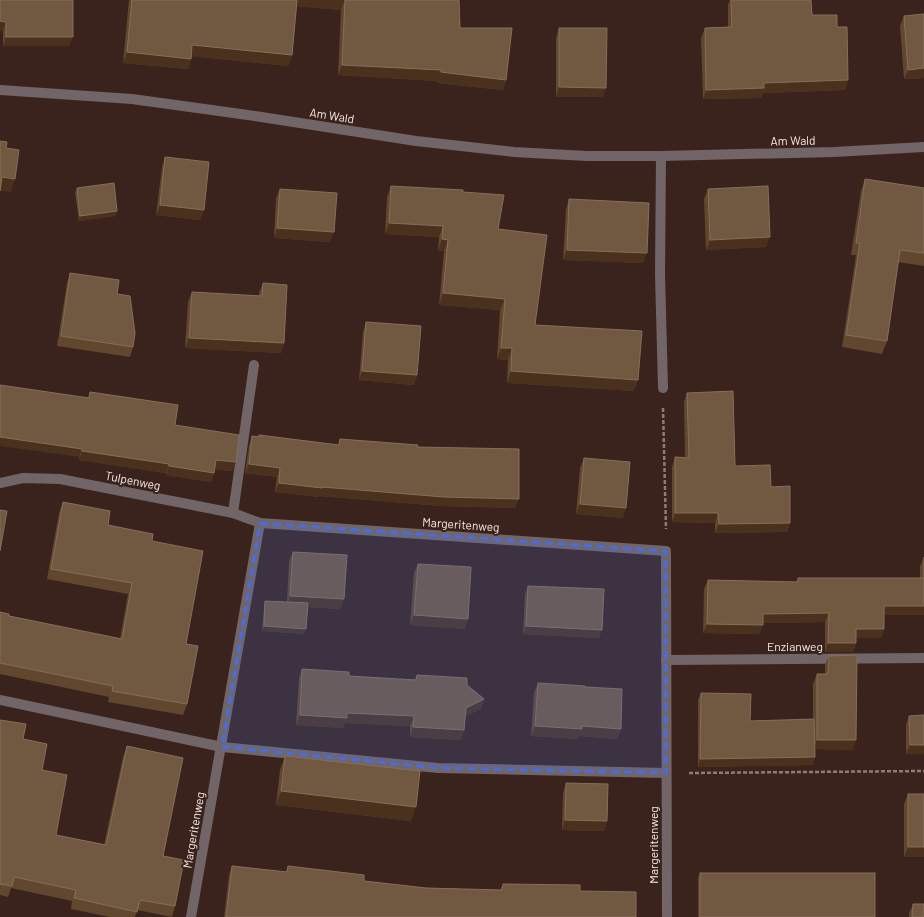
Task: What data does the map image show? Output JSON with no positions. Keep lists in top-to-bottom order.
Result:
{
  "streets": {
    "street": [
      "Am Wald",
      "Tulpenweg",
      "Margeritenweg",
      "Enzianweg"
    ]
  },
  "crossings": [
    ["Tulpenweg", "Margeritenweg"],
    ["Margeritenweg", "Enzianweg"]
  ]
}
